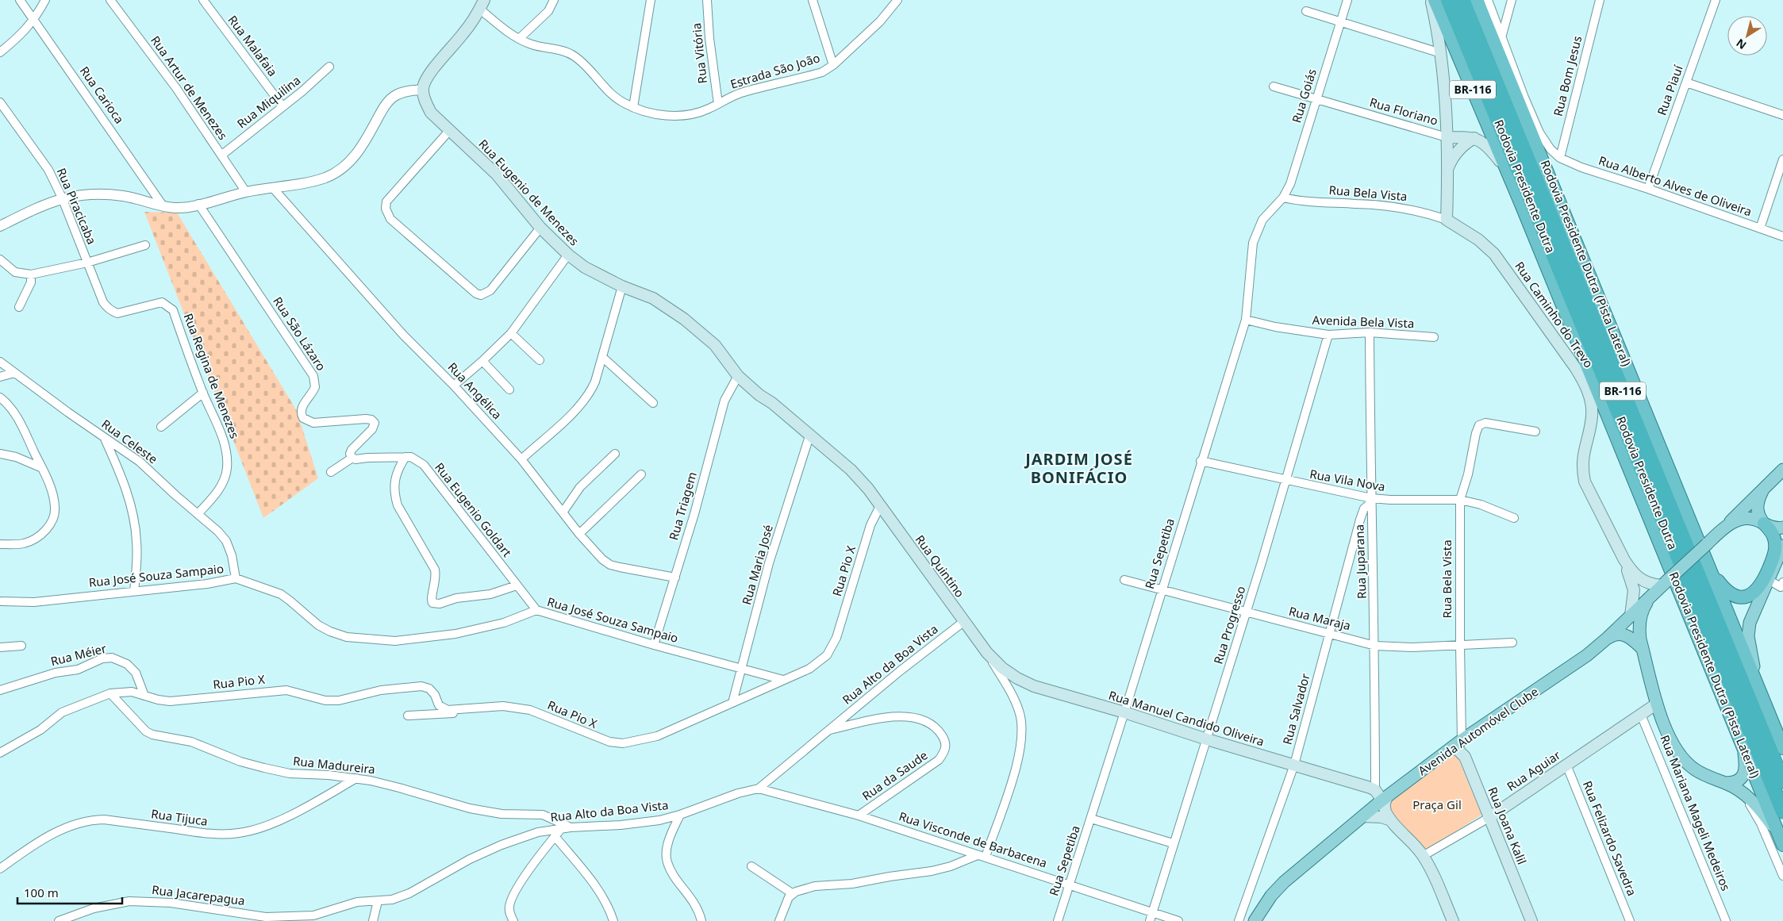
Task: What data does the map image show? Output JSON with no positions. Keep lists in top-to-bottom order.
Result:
{
  "streets": {
    "highway": ["BR-116", "Rodovia Presidente Dutra", "Rodovia Presidente Dutra (Pista Lateral)"],
    "main road": [
      "Rua Floriano",
      "Rua Eugenio de Menezes",
      "Rua Caminho do Trevo",
      "Rua Quintino",
      "Rua Manuel Candido Oliveira",
      "Avenida Automóvel Clube",
      "Rua Aguiar",
      "Rua Joana Kalil"
    ],
    "street": [
      "Rua Malafaia",
      "Rua Vitória",
      "Estrada São João",
      "Rua Bom Jesus",
      "Rua Artur de Menezes",
      "Rua Piauí",
      "Rua Carioca",
      "Rua Goiás",
      "Rua Miquilina",
      "Rua Alberto Alves de Oliveira",
      "Rua Bela Vista",
      "Rua Piracicaba",
      "Avenida Bela Vista",
      "Rua São Lázaro",
      "Rua Regina de Menezes",
      "Rua Angélica",
      "Rua Celeste",
      "Rua Vila Nova",
      "Rua Triagem",
      "Rua Eugenio Goldart",
      "Rua Sepetiba",
      "Rua Juparana",
      "Rua Maria José",
      "Rua Pio X",
      "Rua José Souza Sampaio",
      "Rua Maraja",
      "Rua Progresso",
      "Rua Méier",
      "Rua Alto da Boa Vista",
      "Rua Salvador",
      "Rua Madureira",
      "Rua da Saude",
      "Rua Mariana Mageli Medeiros",
      "Rua Tijuca",
      "Rua Felizardo Savedra",
      "Rua Visconde de Barbacena",
      "Rua Jacarepagua"
    ]
  },
  "crossings": [
    ["Rua Malafaia", "Rua Miquilina"],
    ["Rua Vitória", "Estrada São João"],
    ["Rua Bom Jesus", "Rua Alberto Alves de Oliveira"],
    ["Rua Artur de Menezes", "Rua Miquilina"],
    ["Rua Piauí", "Rua Alberto Alves de Oliveira"],
    ["Rua Goiás", "Rua Floriano"],
    ["Rua Goiás", "Rua Bela Vista"],
    ["Rua Goiás", "Rua Sepetiba"],
    ["Rua Eugenio de Menezes", "Rua Quintino"],
    ["Rua Bela Vista", "Rua Caminho do Trevo"],
    ["Rua Bela Vista", "Rua Vila Nova"],
    ["Rua Bela Vista", "Rua Sepetiba"],
    ["Rua Bela Vista", "Rua Maraja"],
    ["Rua Bela Vista", "Avenida Automóvel Clube"],
    ["Rua Piracicaba", "Rua Regina de Menezes"],
    ["Rua Caminho do Trevo", "Avenida Automóvel Clube"],
    ["Avenida Bela Vista", "Rua Sepetiba"],
    ["Avenida Bela Vista", "Rua Juparana"],
    ["Avenida Bela Vista", "Rua Progresso"],
    ["Rua São Lázaro", "Rua Eugenio Goldart"],
    ["Rua Regina de Menezes", "Rua Celeste"],
    ["Rua Angélica", "Rua Triagem"],
    ["Rua Celeste", "Rua José Souza Sampaio"],
    ["Rua Vila Nova", "Rua Sepetiba"],
    ["Rua Vila Nova", "Rua Juparana"],
    ["Rua Vila Nova", "Rua Progresso"],
    ["Rua Vila Nova", "Rua Salvador"],
    ["Rua Triagem", "Rua Quintino"],
    ["Rua Triagem", "Rua José Souza Sampaio"],
    ["Rua Eugenio Goldart", "Rua José Souza Sampaio"],
    ["Rua Sepetiba", "Rua Maraja"],
    ["Rua Sepetiba", "Rua Manuel Candido Oliveira"],
    ["Rua Sepetiba", "Rua Visconde de Barbacena"],
    ["Rua Juparana", "Rua Maraja"],
    ["Rua Juparana", "Rua Salvador"],
    ["Rua Juparana", "Rua Manuel Candido Oliveira"],
    ["Rua Juparana", "Avenida Automóvel Clube"],
    ["Rua Maria José", "Rua Quintino"],
    ["Rua Maria José", "Rua Pio X"],
    ["Rua Maria José", "Rua José Souza Sampaio"],
    ["Rua Quintino", "Rua Pio X"],
    ["Rua Quintino", "Rua Alto da Boa Vista"],
    ["Rua Quintino", "Rua Manuel Candido Oliveira"],
    ["Rua Quintino", "Rua Visconde de Barbacena"],
    ["Rua Pio X", "Rua José Souza Sampaio"],
    ["Rua Pio X", "Rua Méier"],
    ["Rua Maraja", "Rua Progresso"],
    ["Rua Maraja", "Rua Salvador"],
    ["Rua Progresso", "Rua Manuel Candido Oliveira"],
    ["Rua Progresso", "Rua Visconde de Barbacena"],
    ["Rua Alto da Boa Vista", "Rua Madureira"],
    ["Rua Alto da Boa Vista", "Rua da Saude"],
    ["Rua Alto da Boa Vista", "Rua Visconde de Barbacena"],
    ["Rua Alto da Boa Vista", "Rua Jacarepagua"],
    ["Rua Salvador", "Rua Manuel Candido Oliveira"],
    ["Rua Manuel Candido Oliveira", "Avenida Automóvel Clube"],
    ["Avenida Automóvel Clube", "Rua Joana Kalil"],
    ["Rua Madureira", "Rua Tijuca"],
    ["Rua Aguiar", "Rua Mariana Mageli Medeiros"],
    ["Rua Aguiar", "Rua Joana Kalil"],
    ["Rua Aguiar", "Rua Felizardo Savedra"],
    ["Rua da Saude", "Rua Visconde de Barbacena"]
  ],
  "districts": ["JARDIM JOSÉ BONIFÁCIO"],
  "parks": ["Praça Gil"],
  "scale_bar": "100 m",
  "north": "bottom left"
}
